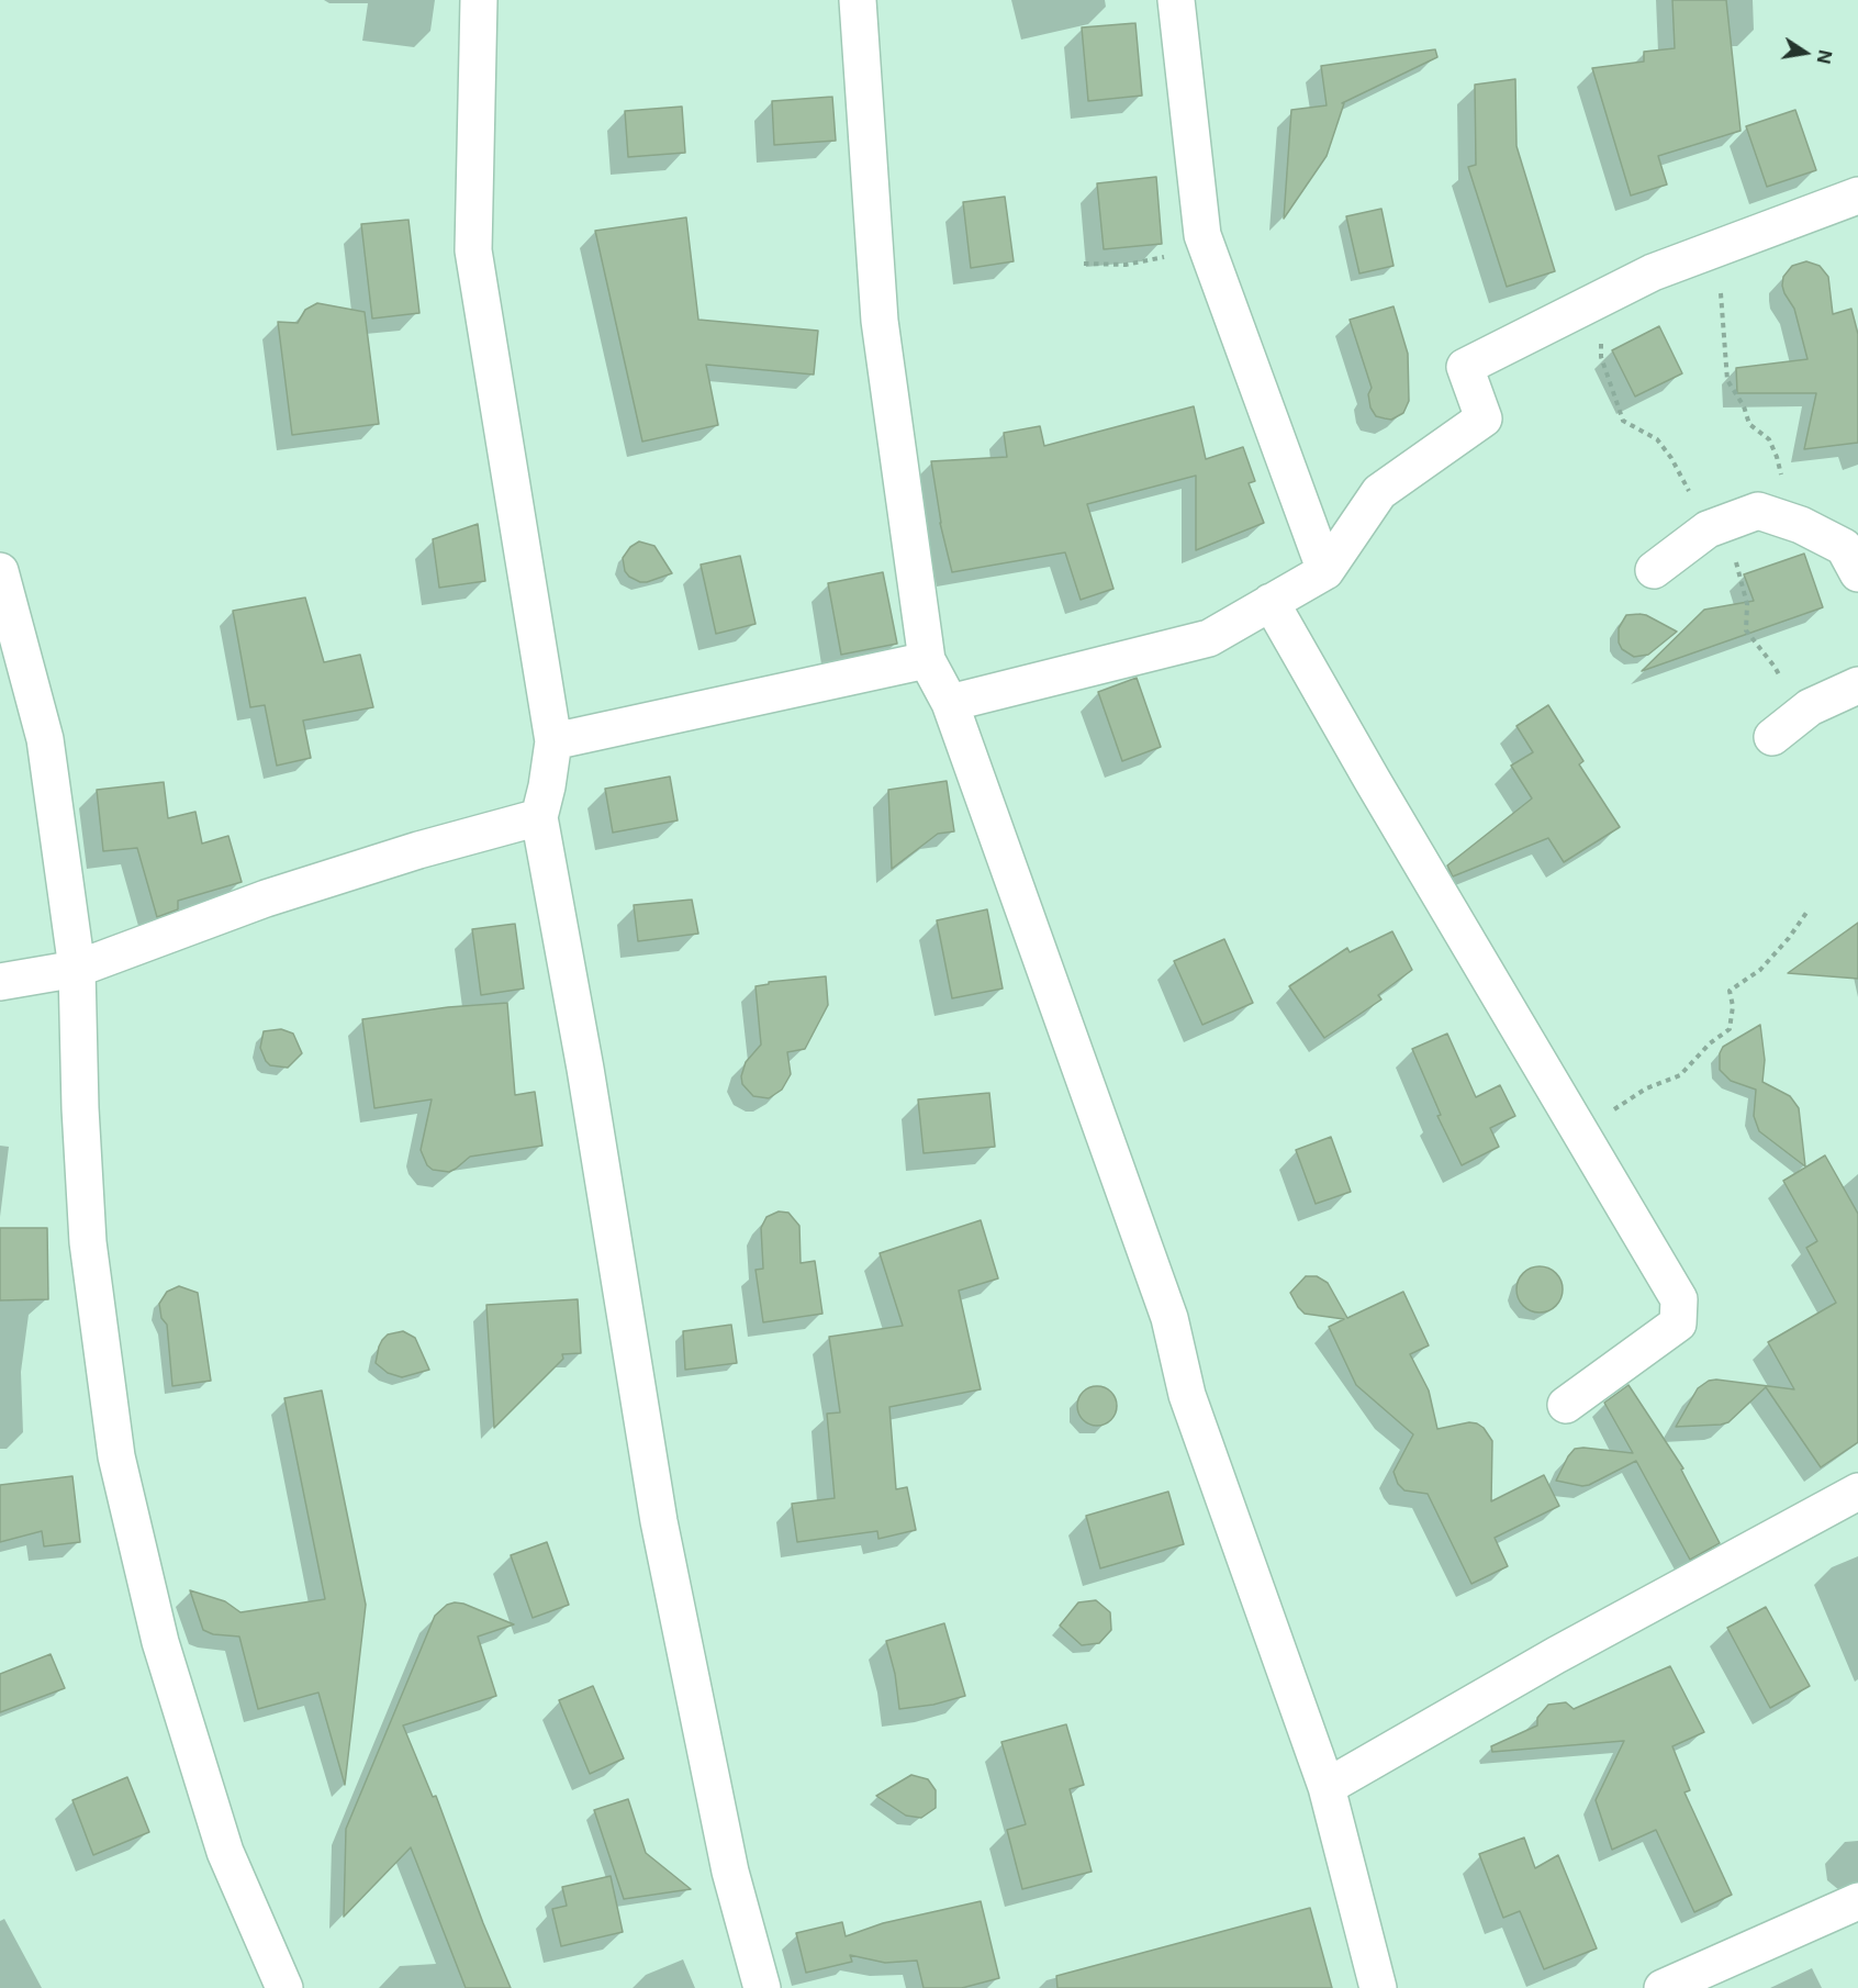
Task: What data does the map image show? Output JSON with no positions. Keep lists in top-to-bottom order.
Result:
{
  "north": "right"
}
